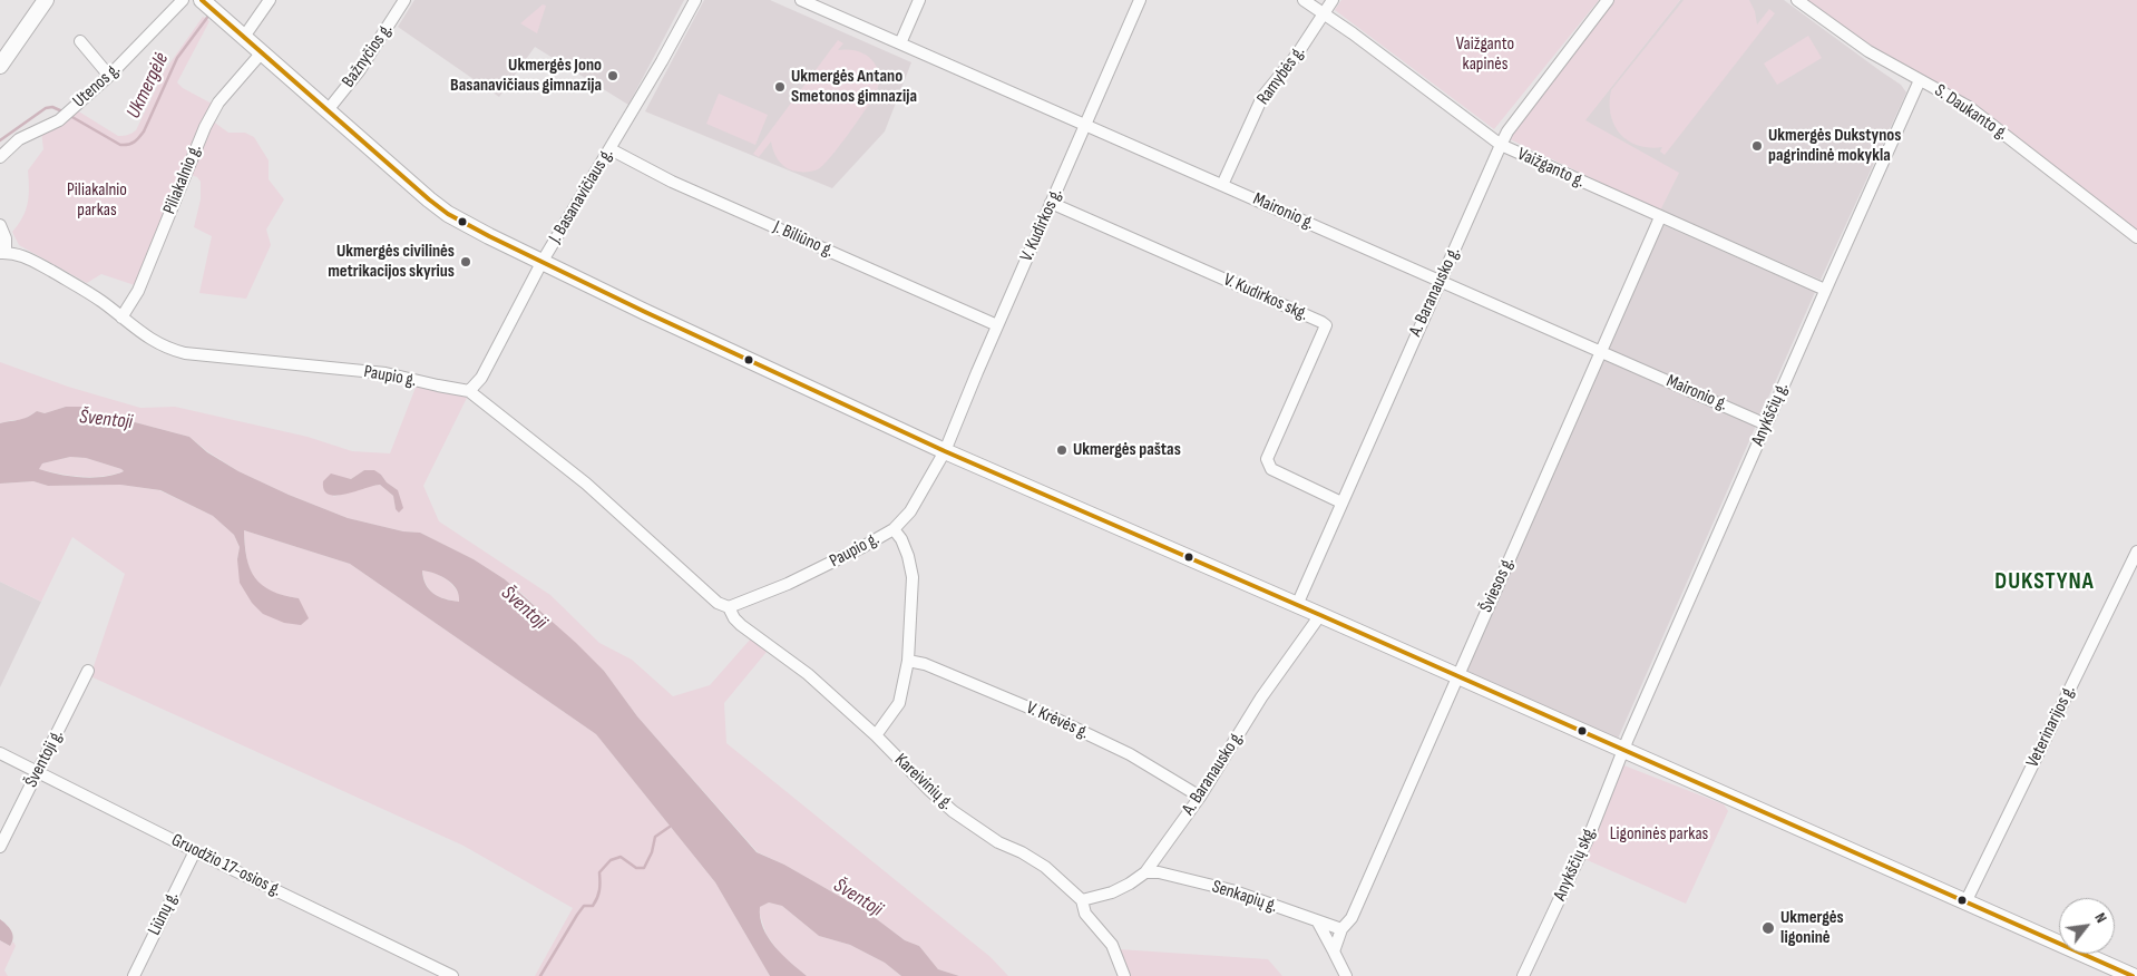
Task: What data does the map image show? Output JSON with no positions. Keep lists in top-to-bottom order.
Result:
{
  "streets": {
    "street": [
      "Bažnyčios g.",
      "Ramybės g.",
      "Utenos g.",
      "S. Daukanto g.",
      "Vaižganto g.",
      "Piliakalnio g.",
      "J. Basanavičiaus g.",
      "Maironio g.",
      "V. Kudirkos g.",
      "J. Biliūno g.",
      "A. Baranausko g.",
      "V. Kudirkos skg.",
      "Paupio g.",
      "Anykščių g.",
      "Šviesos g.",
      "V. Krėvės g.",
      "Veterinarijos g.",
      "Šventoji g.",
      "Kareivinių g.",
      "Anykščių skg.",
      "Gruodžio 17-osios g.",
      "Senkapių g.",
      "Liūnų g."
    ]
  },
  "crossings": [
    ["Ramybės g.", "Vaižganto g."],
    ["Ramybės g.", "Maironio g."],
    ["S. Daukanto g.", "Anykščių g."],
    ["Vaižganto g.", "A. Baranausko g."],
    ["Vaižganto g.", "Anykščių g."],
    ["Vaižganto g.", "Šviesos g."],
    ["Piliakalnio g.", "Paupio g."],
    ["J. Basanavičiaus g.", "J. Biliūno g."],
    ["J. Basanavičiaus g.", "Paupio g."],
    ["Maironio g.", "V. Kudirkos g."],
    ["Maironio g.", "A. Baranausko g."],
    ["Maironio g.", "Anykščių g."],
    ["Maironio g.", "Šviesos g."],
    ["V. Kudirkos g.", "J. Biliūno g."],
    ["V. Kudirkos g.", "V. Kudirkos skg."],
    ["V. Kudirkos g.", "Paupio g."],
    ["A. Baranausko g.", "V. Kudirkos skg."],
    ["A. Baranausko g.", "V. Krėvės g."],
    ["A. Baranausko g.", "Kareivinių g."],
    ["A. Baranausko g.", "Senkapių g."],
    ["Paupio g.", "Kareivinių g."],
    ["Anykščių g.", "Anykščių skg."],
    ["Šviesos g.", "Senkapių g."],
    ["Šventoji g.", "Gruodžio 17-osios g."],
    ["Gruodžio 17-osios g.", "Liūnų g."]
  ],
  "districts": ["DUKSTYNA"],
  "water": ["Ukmergėlė", "Šventoji"],
  "parks": ["Vaižganto kapinės", "Piliakalnio parkas", "Ligoninės parkas"],
  "places": [
    "Ukmergės Jono Basanavičiaus gimnazija",
    "Ukmergės Antano Smetonos gimnazija",
    "Ukmergės Dukstynos pagrindinė mokykla",
    "Ukmergės civilinės metrikacijos skyrius",
    "Ukmergės paštas",
    "Ukmergės ligoninė"
  ],
  "north": "top right"
}
